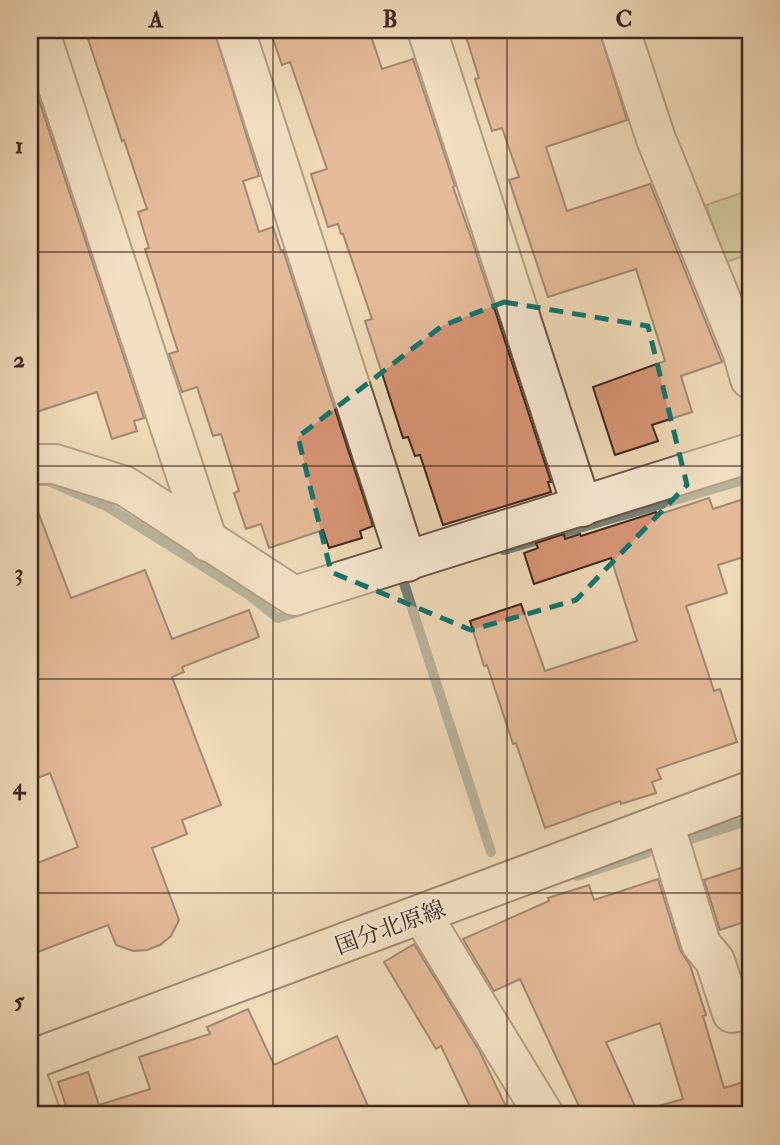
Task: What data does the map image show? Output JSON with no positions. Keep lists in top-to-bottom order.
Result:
{
  "streets": {
    "street": ["国分北原線"]
  },
  "grid": {
    "columns": ["A", "B", "C"],
    "rows": [
      "1",
      "2",
      "3",
      "4",
      "5"
    ]
  }
}
